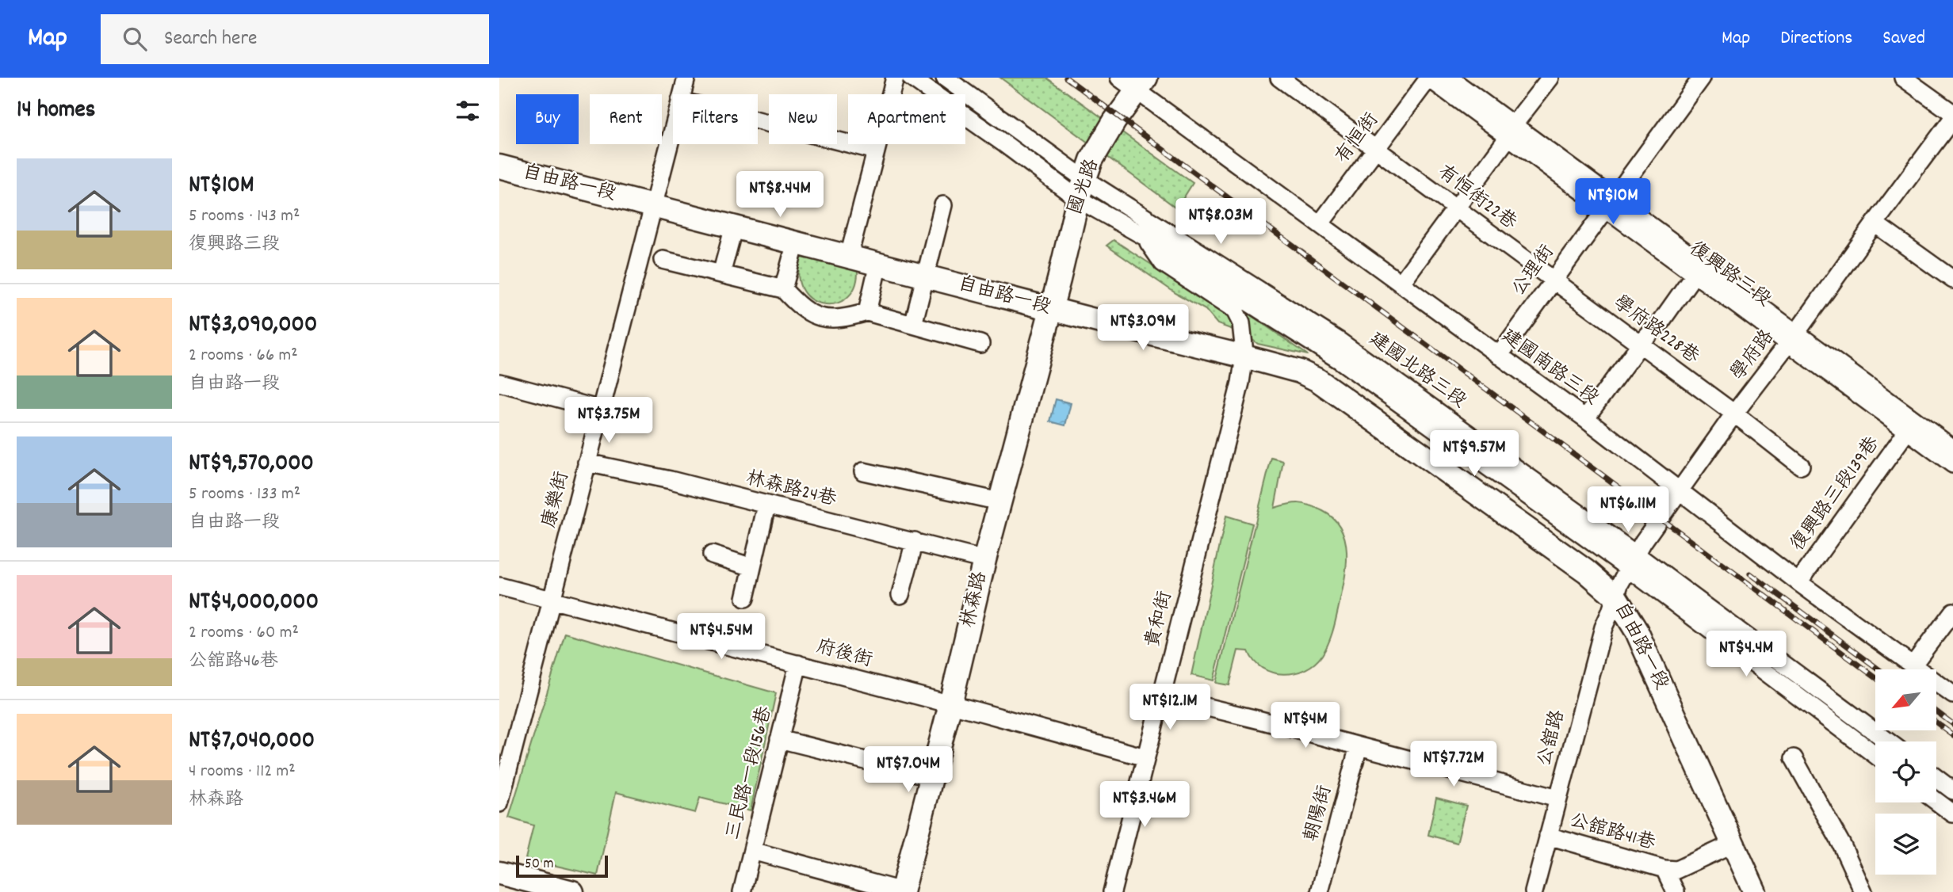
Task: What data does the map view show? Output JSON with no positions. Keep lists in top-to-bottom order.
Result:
{
  "streets": {
    "main road": ["自由路一段", "國光路", "林森路"],
    "street": [
      "有恒街",
      "有恒街22巷",
      "公理街",
      "復興路三段",
      "學府路228巷",
      "學府路",
      "建國南路三段",
      "建國北路三段",
      "林森路24巷",
      "復興路三段139巷",
      "康樂街",
      "貴和街",
      "府後街",
      "公舘路",
      "三民路一段156巷",
      "朝陽街",
      "公舘路41巷"
    ]
  },
  "crossings": [
    ["有恒街", "有恒街22巷"],
    ["有恒街", "復興路三段"],
    ["有恒街", "建國南路三段"],
    ["自由路一段", "國光路"],
    ["自由路一段", "學府路"],
    ["自由路一段", "康樂街"],
    ["自由路一段", "林森路"],
    ["自由路一段", "貴和街"],
    ["自由路一段", "公舘路"],
    ["國光路", "建國南路三段"],
    ["國光路", "建國北路三段"],
    ["國光路", "林森路"],
    ["有恒街22巷", "公理街"],
    ["有恒街22巷", "學府路228巷"],
    ["公理街", "復興路三段"],
    ["公理街", "學府路228巷"],
    ["公理街", "建國南路三段"],
    ["復興路三段", "學府路"],
    ["復興路三段", "復興路三段139巷"],
    ["學府路228巷", "學府路"],
    ["學府路", "建國南路三段"],
    ["學府路", "建國北路三段"],
    ["學府路", "公舘路"],
    ["建國南路三段", "復興路三段139巷"],
    ["建國北路三段", "貴和街"],
    ["林森路24巷", "康樂街"],
    ["林森路24巷", "林森路"],
    ["康樂街", "府後街"],
    ["林森路", "府後街"],
    ["貴和街", "府後街"],
    ["府後街", "三民路一段156巷"],
    ["公舘路", "公舘路41巷"]
  ],
  "scale_bar": "50 m",
  "north": "bottom left",
  "page": {
    "header": "Map",
    "search": "Search here",
    "nav": ["Map", "Directions", "Saved"],
    "heading": "14 homes",
    "chip": [
      "Buy",
      "Rent",
      "Filters",
      "New",
      "Apartment"
    ],
    "list": [
      {
        "name": "NT$10M",
        "note": "5 rooms · 143 m² · 復興路三段"
      },
      {
        "name": "NT$3,090,000",
        "note": "2 rooms · 66 m² · 自由路一段"
      },
      {
        "name": "NT$9,570,000",
        "note": "5 rooms · 133 m² · 自由路一段"
      },
      {
        "name": "NT$4,000,000",
        "note": "2 rooms · 60 m² · 公舘路46巷"
      },
      {
        "name": "NT$7,040,000",
        "note": "4 rooms · 112 m² · 林森路"
      }
    ],
    "price": [
      "NT$8.44M",
      "NT$10M",
      "NT$8.03M",
      "NT$3.09M",
      "NT$3.75M",
      "NT$9.57M",
      "NT$6.11M",
      "NT$4.54M",
      "NT$4.4M",
      "NT$12.1M",
      "NT$4M",
      "NT$7.72M",
      "NT$7.04M",
      "NT$3.46M"
    ],
    "scale": "50 m"
  }
}
